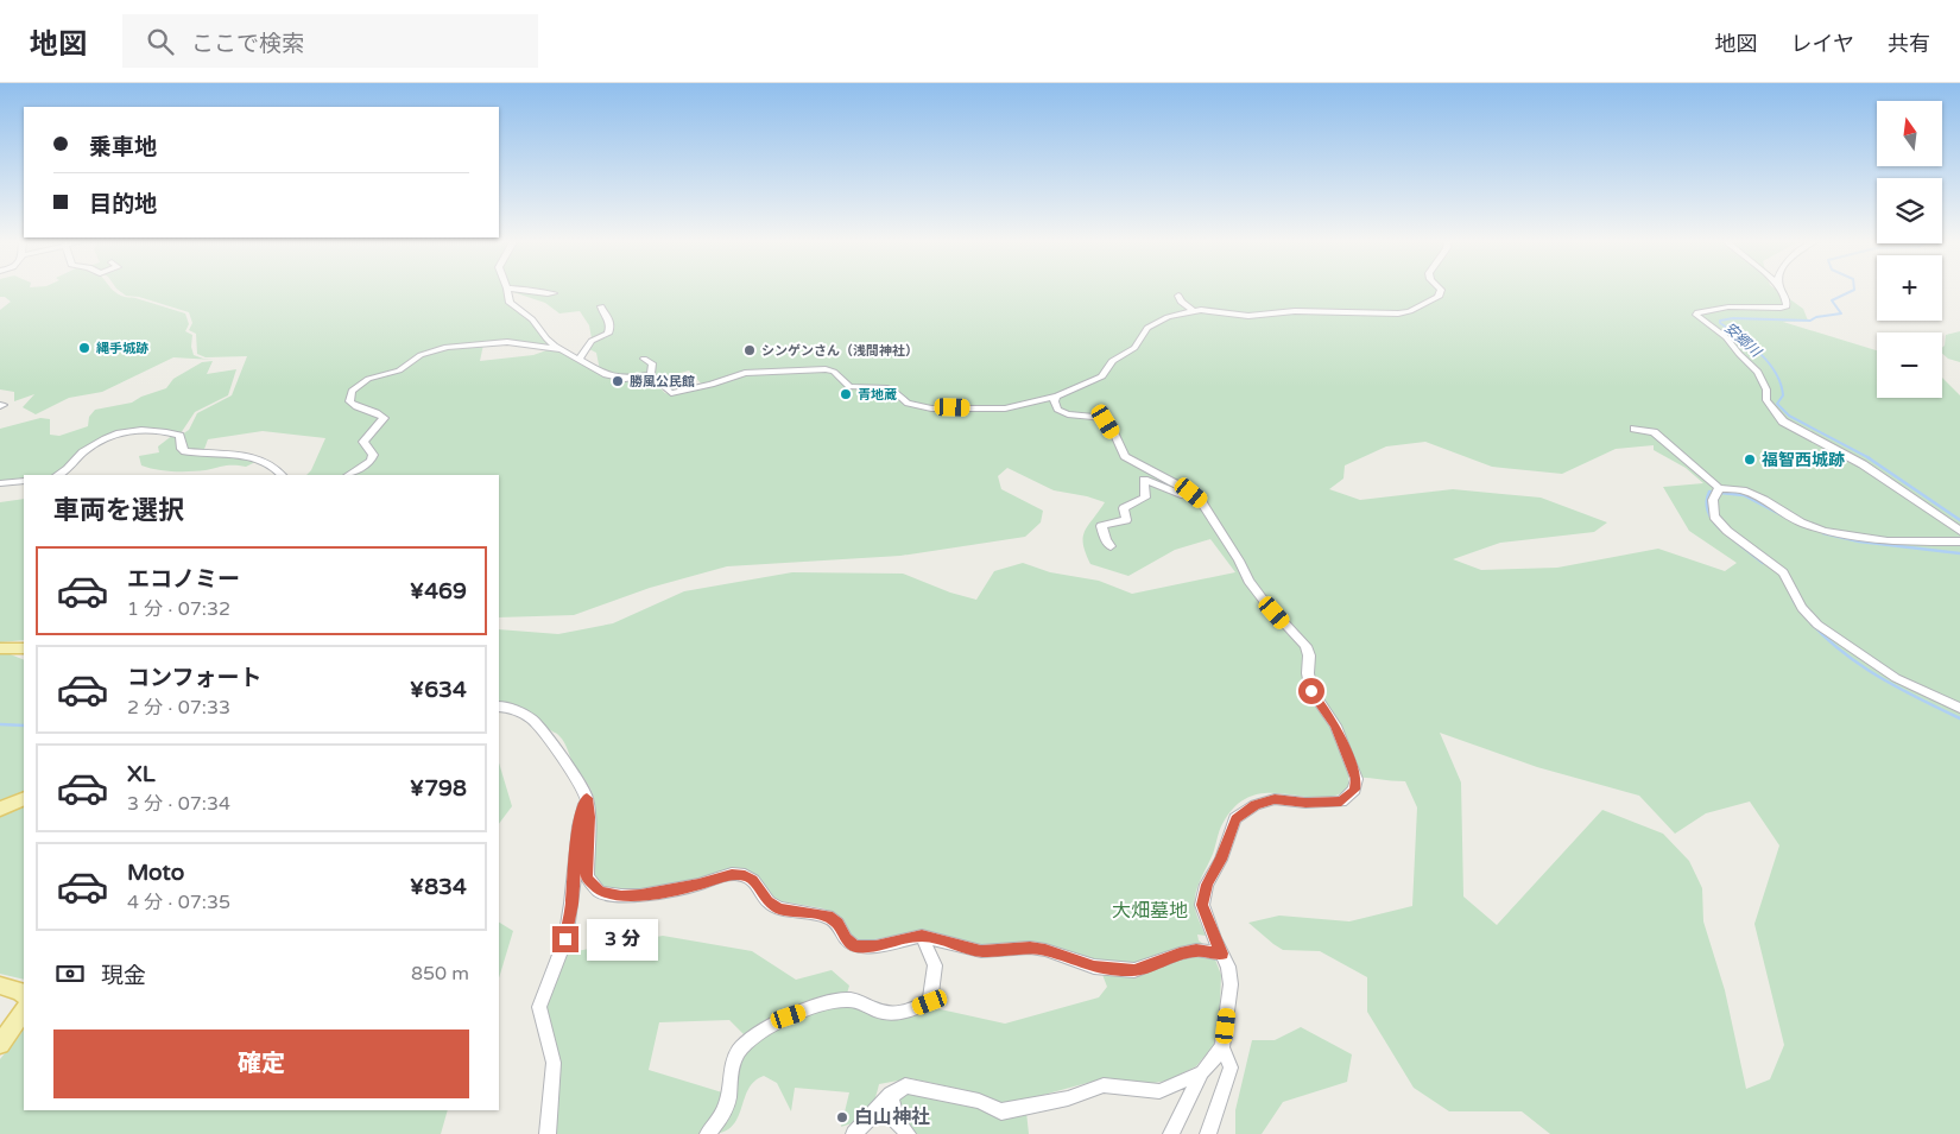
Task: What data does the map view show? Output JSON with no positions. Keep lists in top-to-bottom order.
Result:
{
  "water": ["安郷川"],
  "parks": ["大畑墓地"],
  "places": [
    "縄手城跡",
    "シンゲンさん（浅間神社）",
    "勝風公民館",
    "青地蔵",
    "福智西城跡",
    "白山神社"
  ],
  "north": "top",
  "page": {
    "header": "地図",
    "search": "ここで検索",
    "nav": ["地図", "レイヤ", "共有"],
    "map_buttons": ["+", "−"],
    "banner": ["乗車地", "目的地"],
    "heading": "車両を選択",
    "list": [
      {
        "name": "エコノミー",
        "note": "1 分 · 07:32",
        "value": "¥469"
      },
      {
        "name": "コンフォート",
        "note": "2 分 · 07:33",
        "value": "¥634"
      },
      {
        "name": "XL",
        "note": "3 分 · 07:34",
        "value": "¥798"
      },
      {
        "name": "Moto",
        "note": "4 分 · 07:35",
        "value": "¥834"
      }
    ],
    "bubble": "3 分",
    "pay": ["現金", "850 m"],
    "buttons": "確定"
  }
}
